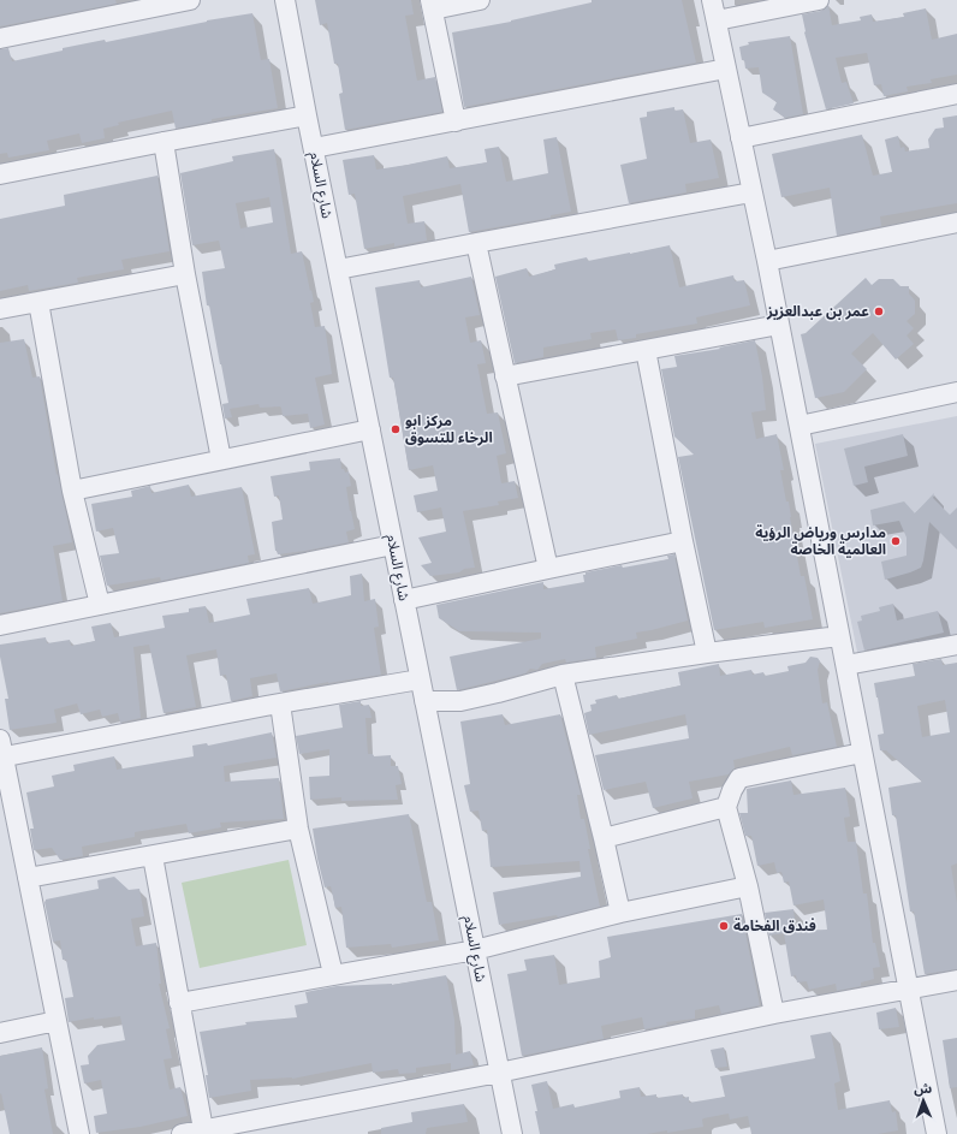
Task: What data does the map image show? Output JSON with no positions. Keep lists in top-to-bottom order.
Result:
{
  "streets": {
    "street": ["شارع السلام"]
  },
  "places": [
    "عمر بن عبدالعزيز",
    "مركز ابو الرخاء للتسوق",
    "مدارس ورياض الرؤية العالمية الخاصة",
    "فندق الفخامة"
  ],
  "north": "top"
}
